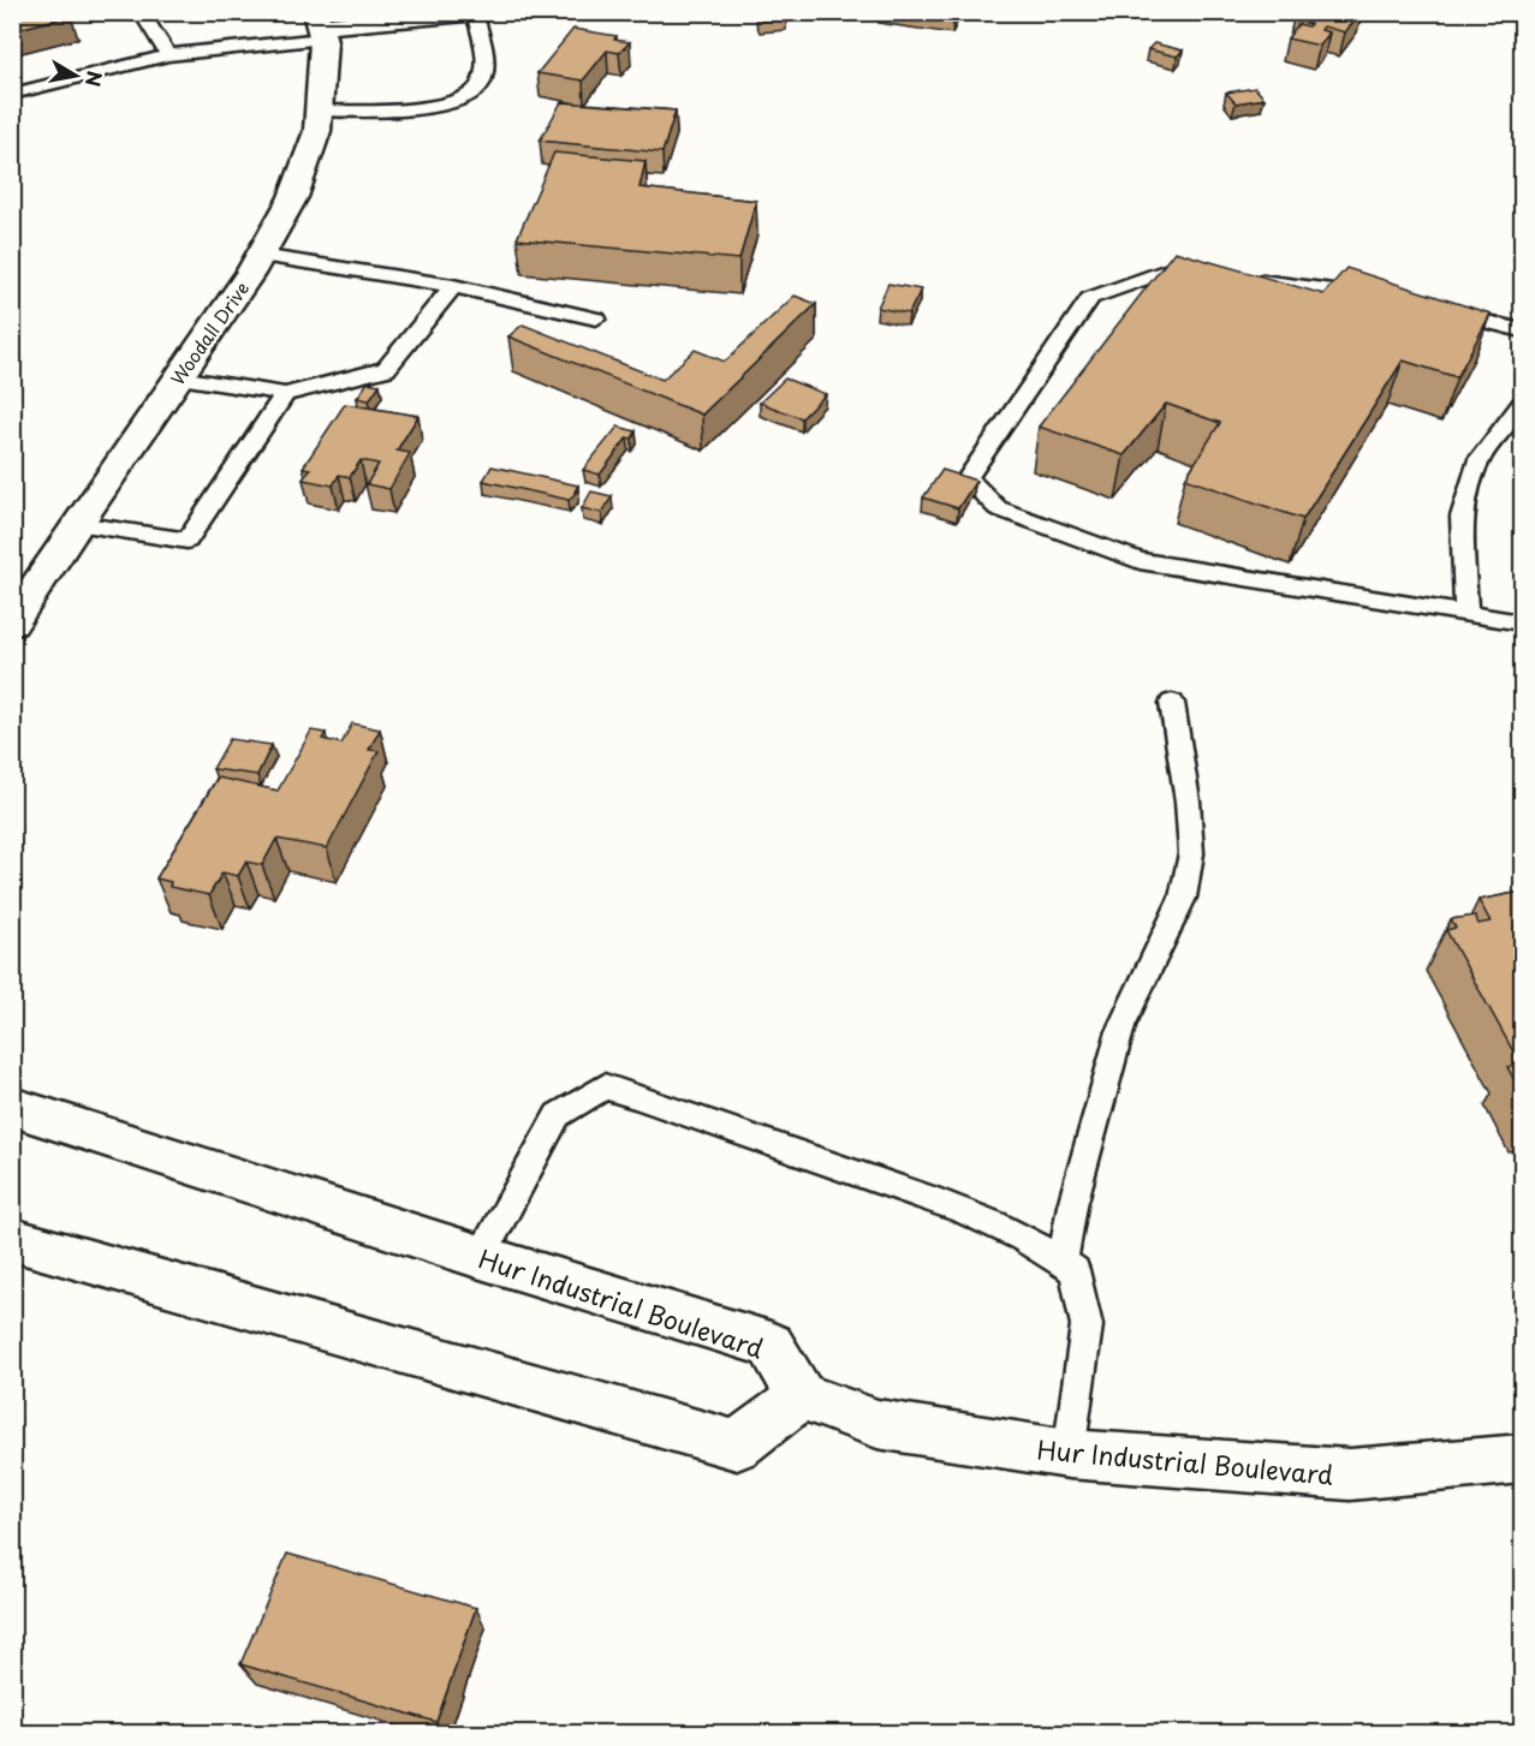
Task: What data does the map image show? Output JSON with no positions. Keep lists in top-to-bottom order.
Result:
{
  "streets": {
    "street": ["Woodall Drive", "Hur Industrial Boulevard"]
  },
  "north": "right"
}
